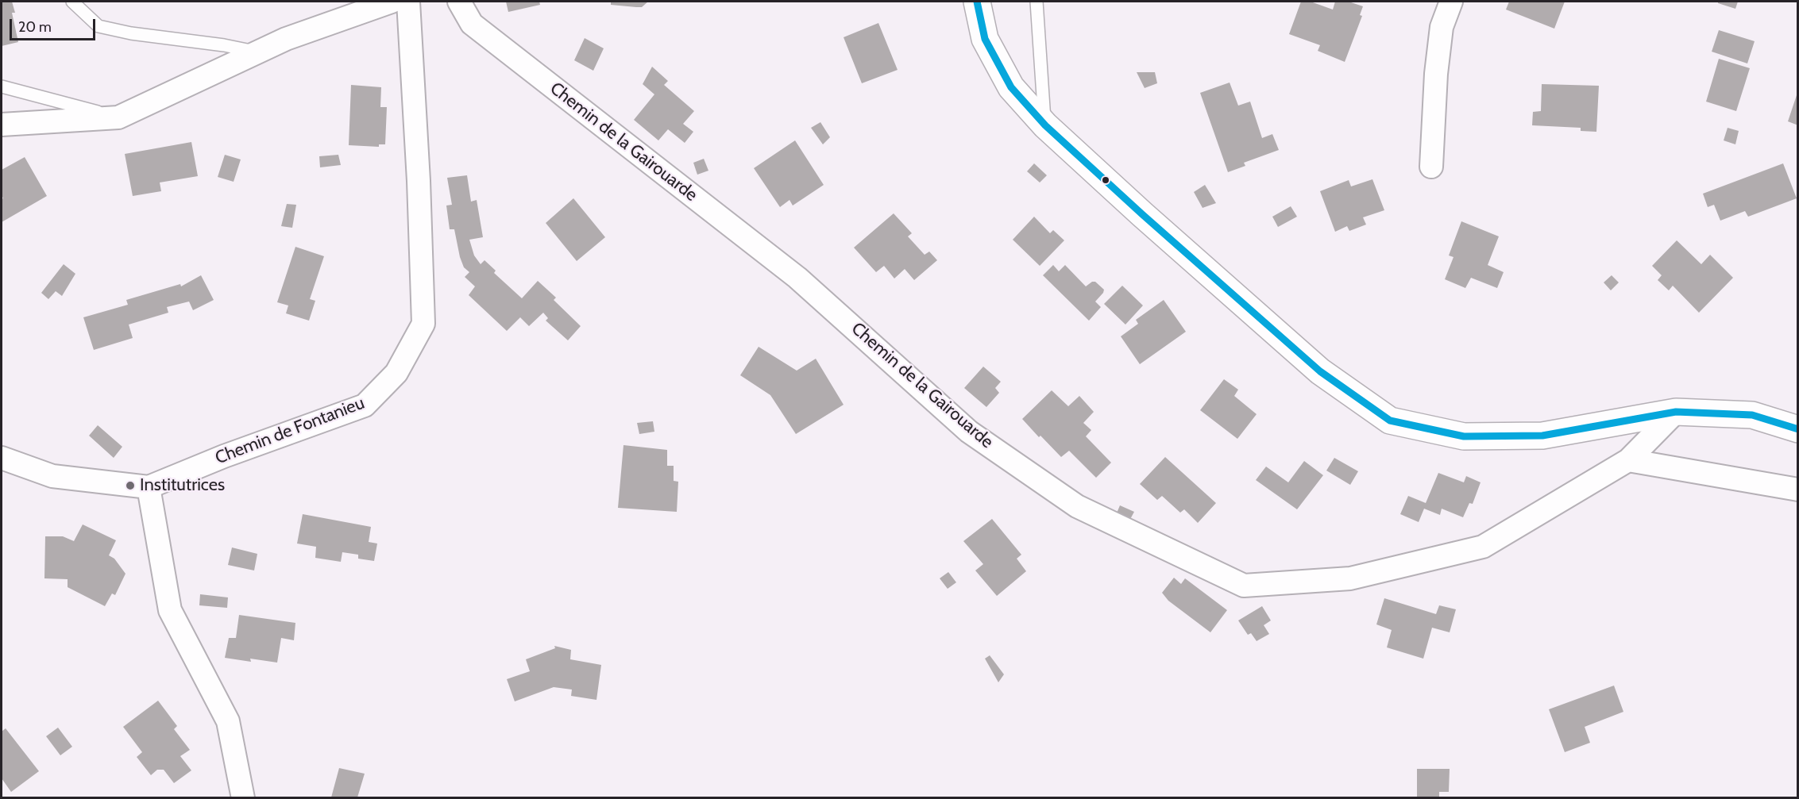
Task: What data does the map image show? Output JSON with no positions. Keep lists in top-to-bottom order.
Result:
{
  "streets": {
    "street": ["Chemin de la Gairouarde", "Chemin de Fontanieu"]
  },
  "places": ["Institutrices"],
  "scale_bar": "20 m"
}
